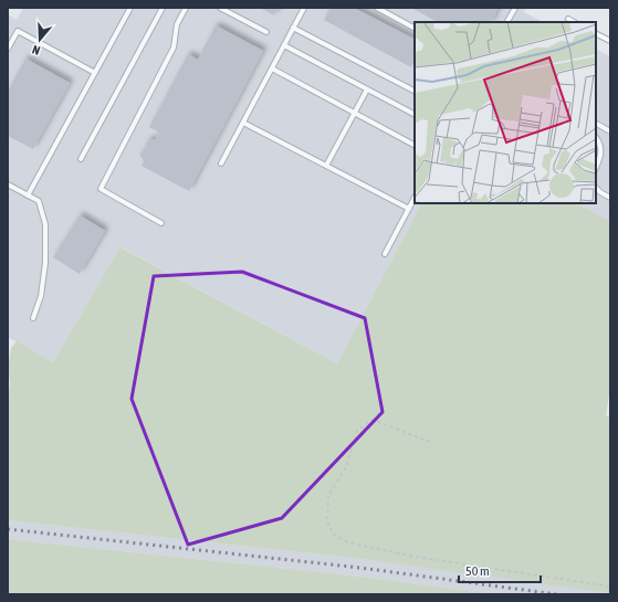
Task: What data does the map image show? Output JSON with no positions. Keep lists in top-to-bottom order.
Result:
{
  "scale_bar": "50 m",
  "north": "bottom"
}
